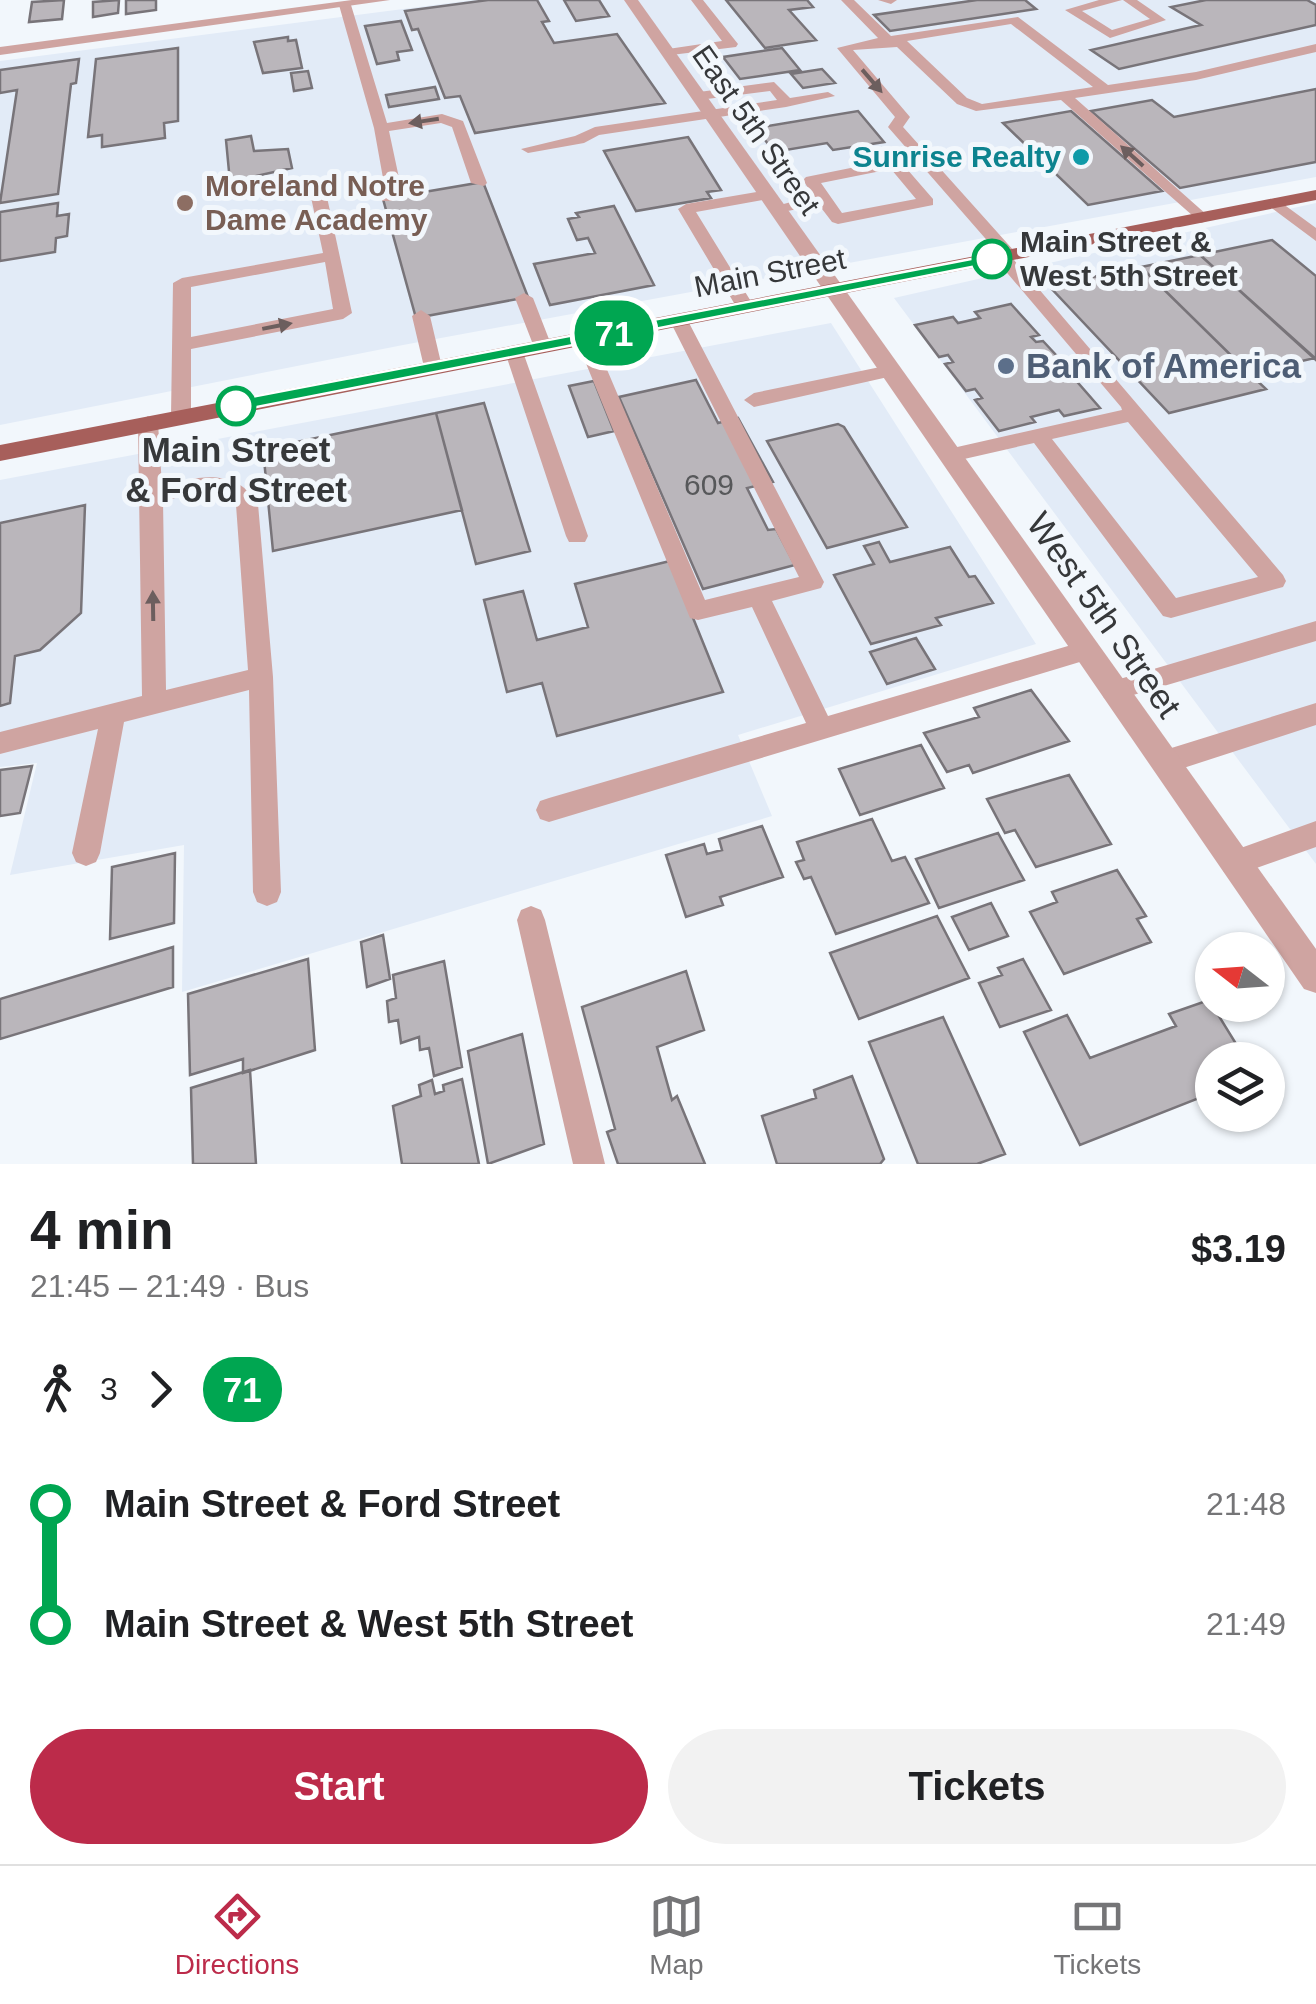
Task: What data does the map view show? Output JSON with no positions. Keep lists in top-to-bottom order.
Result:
{
  "streets": {
    "main road": ["Main Street"],
    "street": ["East 5th Street", "West 5th Street"]
  },
  "crossings": [
    ["East 5th Street", "Main Street"],
    ["East 5th Street", "West 5th Street"],
    ["Main Street", "West 5th Street"]
  ],
  "places": [
    "Sunrise Realty",
    "Moreland Notre Dame Academy",
    "Main Street & West 5th Street",
    "Bank of America",
    "Main Street & Ford Street"
  ],
  "lines": ["bus line 71"],
  "house_numbers": ["609"],
  "north": "left",
  "page": {
    "on_map": "71",
    "heading": ["4 min", "21:45 – 21:49 · Bus", "$3.19"],
    "legs": ["3", "71"],
    "list": [
      {
        "name": "Main Street & Ford Street",
        "value": "21:48"
      },
      {
        "name": "Main Street & West 5th Street",
        "value": "21:49"
      }
    ],
    "buttons": ["Start", "Tickets"],
    "tabs": ["Directions", "Map", "Tickets"]
  }
}
